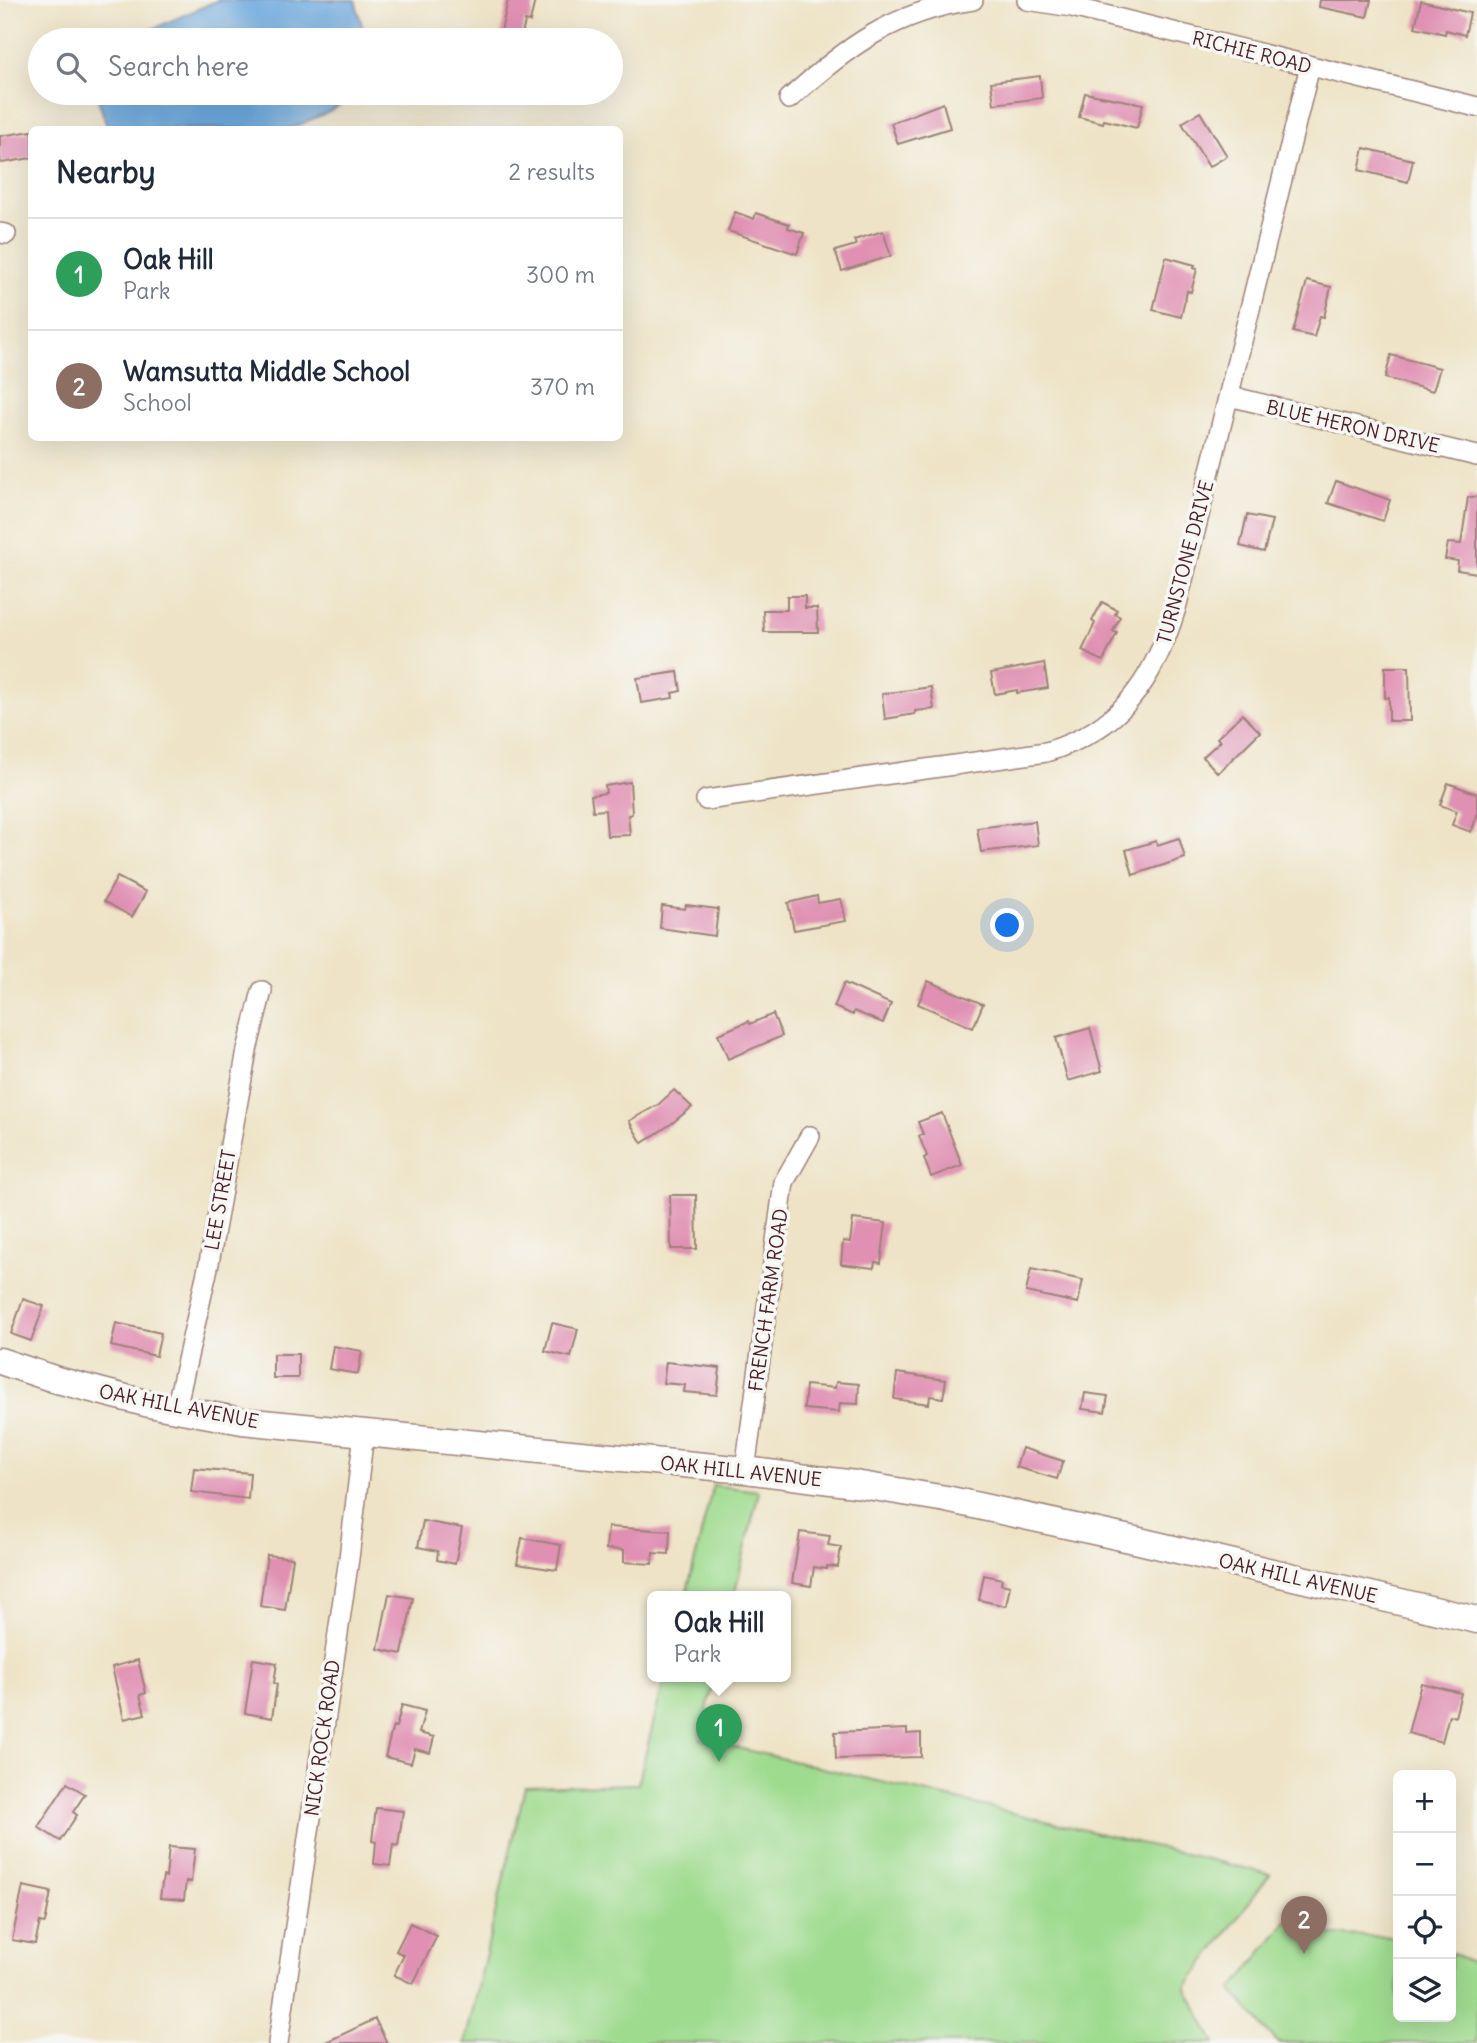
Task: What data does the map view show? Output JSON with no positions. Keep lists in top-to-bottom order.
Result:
{
  "streets": {
    "main road": ["OAK HILL AVENUE"],
    "street": [
      "RICHIE ROAD",
      "BLUE HERON DRIVE",
      "TURNSTONE DRIVE",
      "LEE STREET",
      "FRENCH FARM ROAD",
      "NICK ROCK ROAD"
    ]
  },
  "crossings": [
    ["RICHIE ROAD", "TURNSTONE DRIVE"],
    ["BLUE HERON DRIVE", "TURNSTONE DRIVE"],
    ["LEE STREET", "OAK HILL AVENUE"],
    ["FRENCH FARM ROAD", "OAK HILL AVENUE"],
    ["OAK HILL AVENUE", "NICK ROCK ROAD"]
  ],
  "page": {
    "search": "Search here",
    "heading": ["Nearby", "2 results"],
    "list": [
      {
        "mark": "1",
        "name": "Oak Hill",
        "note": "Park",
        "value": "300 m"
      },
      {
        "mark": "2",
        "name": "Wamsutta Middle School",
        "note": "School",
        "value": "370 m"
      }
    ],
    "popup": ["Oak Hill", "Park"],
    "pins": ["1", "2"],
    "map_buttons": ["+", "−"]
  }
}
